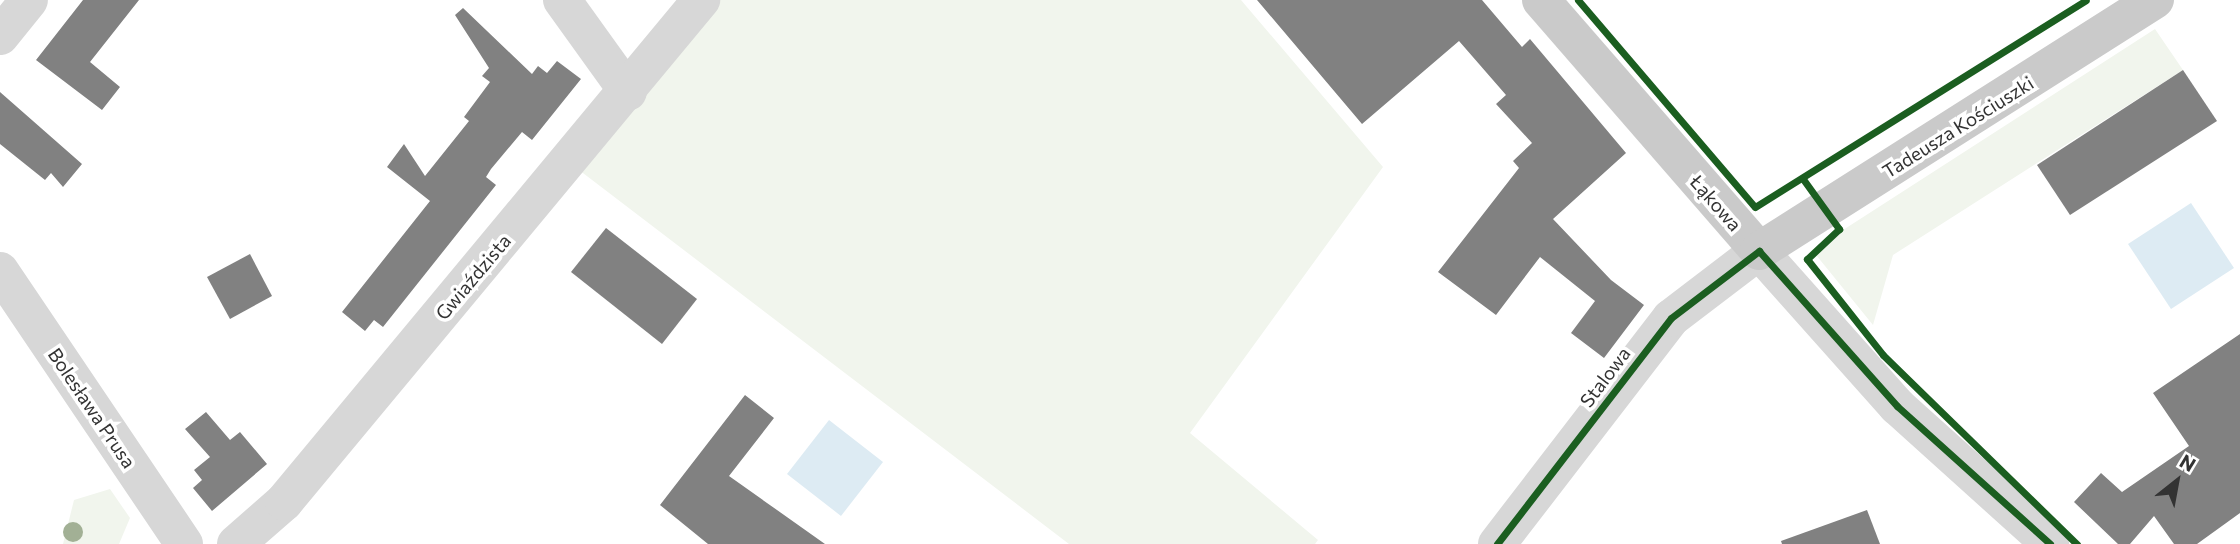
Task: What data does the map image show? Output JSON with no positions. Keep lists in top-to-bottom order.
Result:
{
  "streets": {
    "main road": ["Tadeusza Kościuszki", "Łąkowa"],
    "street": ["Gwiaździsta", "Stalowa", "Bolesława Prusa"]
  },
  "crossings": [
    ["Tadeusza Kościuszki", "Łąkowa"],
    ["Tadeusza Kościuszki", "Stalowa"],
    ["Łąkowa", "Stalowa"]
  ],
  "north": "top right"
}
